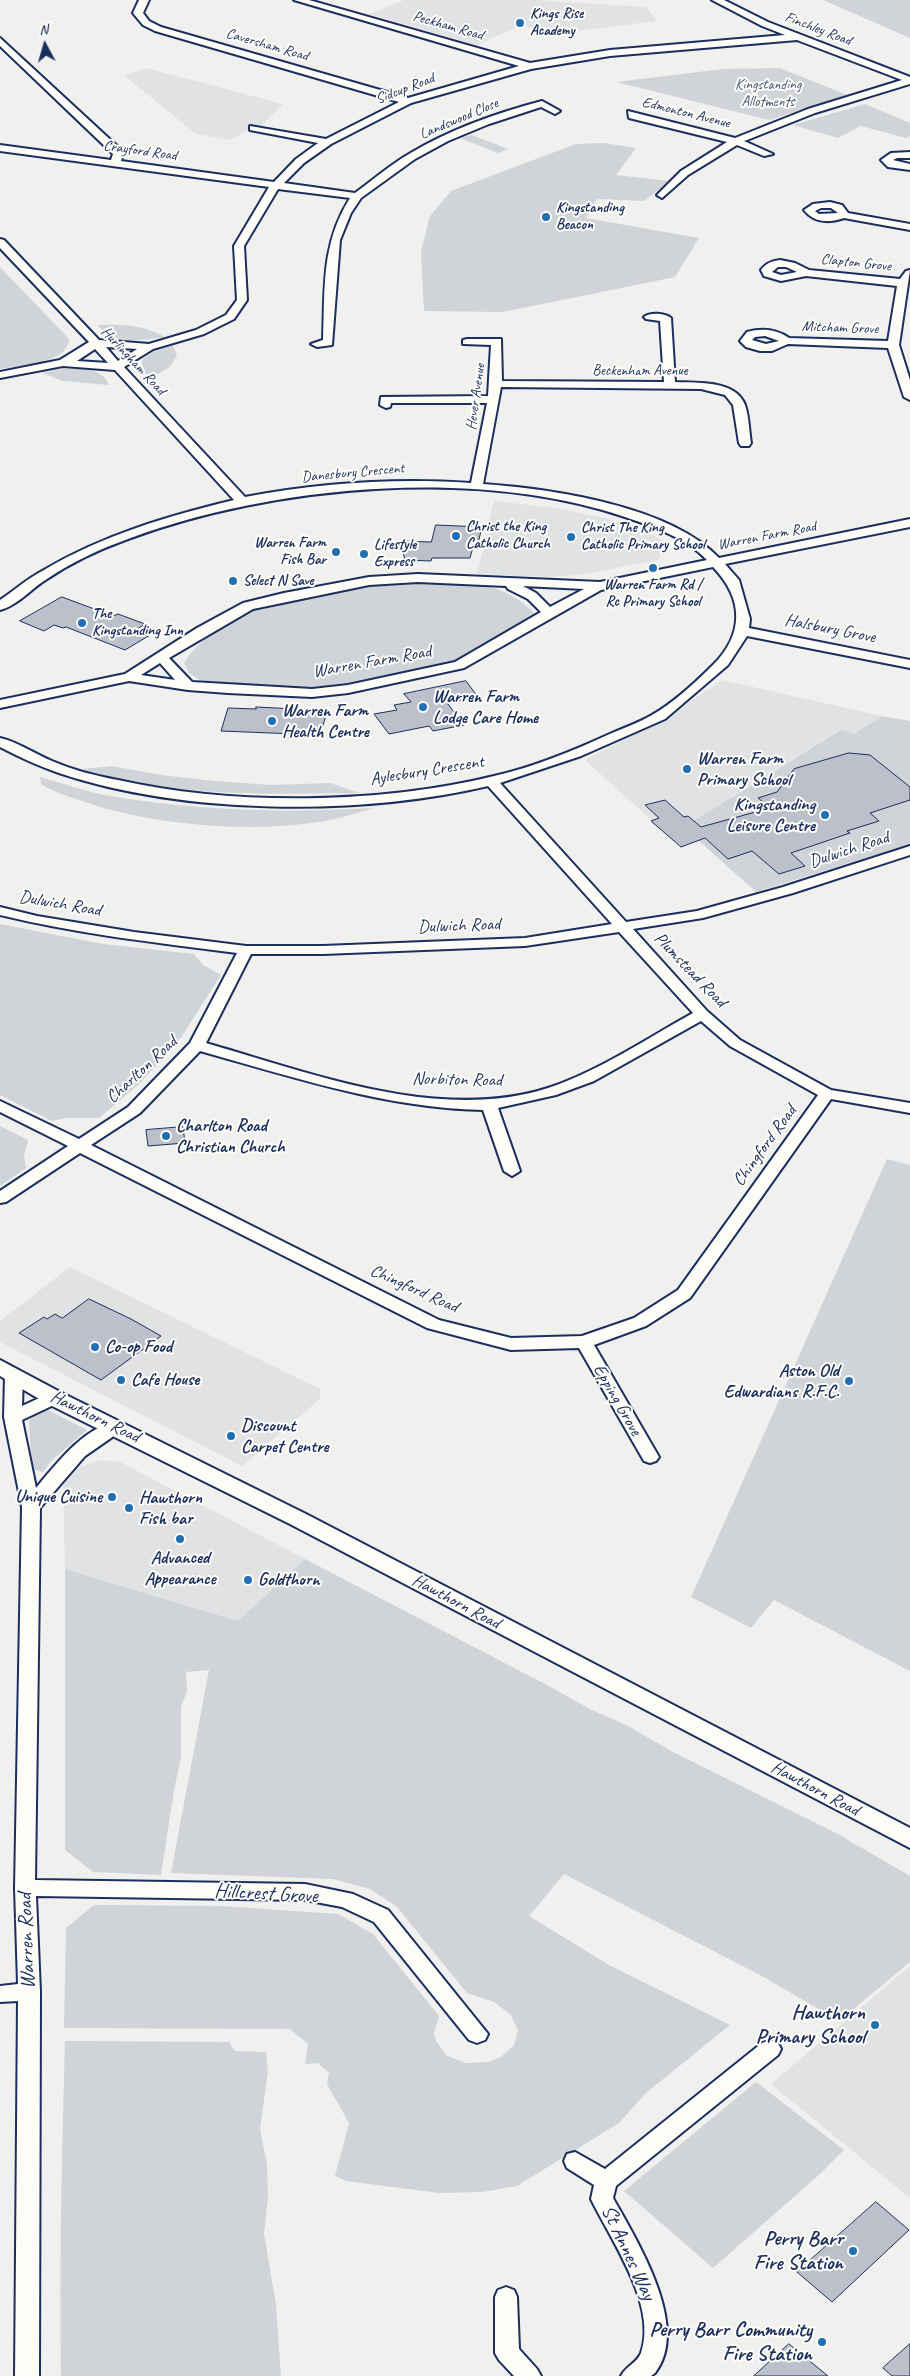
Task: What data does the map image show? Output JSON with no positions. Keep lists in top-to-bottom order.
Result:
{
  "streets": {
    "street": [
      "Peckham Road",
      "Finchley Road",
      "Caversham Road",
      "Sidcup Road",
      "Edmonton Avenue",
      "Landswood Close",
      "Crayford Road",
      "Clapton Grove",
      "Mitcham Grove",
      "Hurlingham Road",
      "Beckenham Avenue",
      "Hever Avenue",
      "Danesbury Crescent",
      "Warren Farm Road",
      "Halsbury Grove",
      "Aylesbury Crescent",
      "Dulwich Road",
      "Plumstead Road",
      "Charlton Road",
      "Norbiton Road",
      "Chingford Road",
      "Epping Grove",
      "Hawthorn Road",
      "Hillcrest Grove",
      "Warren Road",
      "St Annes Way"
    ]
  },
  "crossings": [
    ["Peckham Road", "Sidcup Road"],
    ["Finchley Road", "Sidcup Road"],
    ["Finchley Road", "Edmonton Avenue"],
    ["Caversham Road", "Sidcup Road"],
    ["Sidcup Road", "Crayford Road"],
    ["Sidcup Road", "Hurlingham Road"],
    ["Hurlingham Road", "Danesbury Crescent"],
    ["Beckenham Avenue", "Hever Avenue"],
    ["Hever Avenue", "Danesbury Crescent"],
    ["Danesbury Crescent", "Warren Farm Road"],
    ["Halsbury Grove", "Aylesbury Crescent"],
    ["Aylesbury Crescent", "Plumstead Road"],
    ["Dulwich Road", "Plumstead Road"],
    ["Dulwich Road", "Charlton Road"],
    ["Plumstead Road", "Norbiton Road"],
    ["Plumstead Road", "Chingford Road"],
    ["Charlton Road", "Norbiton Road"],
    ["Charlton Road", "Chingford Road"],
    ["Chingford Road", "Epping Grove"],
    ["Hawthorn Road", "Warren Road"],
    ["Hillcrest Grove", "Warren Road"]
  ],
  "parks": ["Kingstanding Allotments"],
  "places": [
    "Kings Rise Academy",
    "Kingstanding Beacon",
    "Christ the King Catholic Church",
    "Christ The King Catholic Primary School",
    "Warren Farm Fish Bar",
    "Lifestyle Express",
    "Warren Farm Rd / Rc Primary School",
    "Select N Save",
    "The Kingstanding Inn",
    "Warren Farm Lodge Care Home",
    "Warren Farm Health Centre",
    "Warren Farm Primary School",
    "Kingstanding Leisure Centre",
    "Charlton Road Christian Church",
    "Co-op Food",
    "Cafe House",
    "Aston Old Edwardians R.F.C.",
    "Discount Carpet Centre",
    "Unique Cuisine",
    "Hawthorn Fish bar",
    "Advanced Appearance",
    "Goldthorn",
    "Hawthorn Primary School",
    "Perry Barr Fire Station",
    "Perry Barr Community Fire Station"
  ],
  "north": "top"
}
